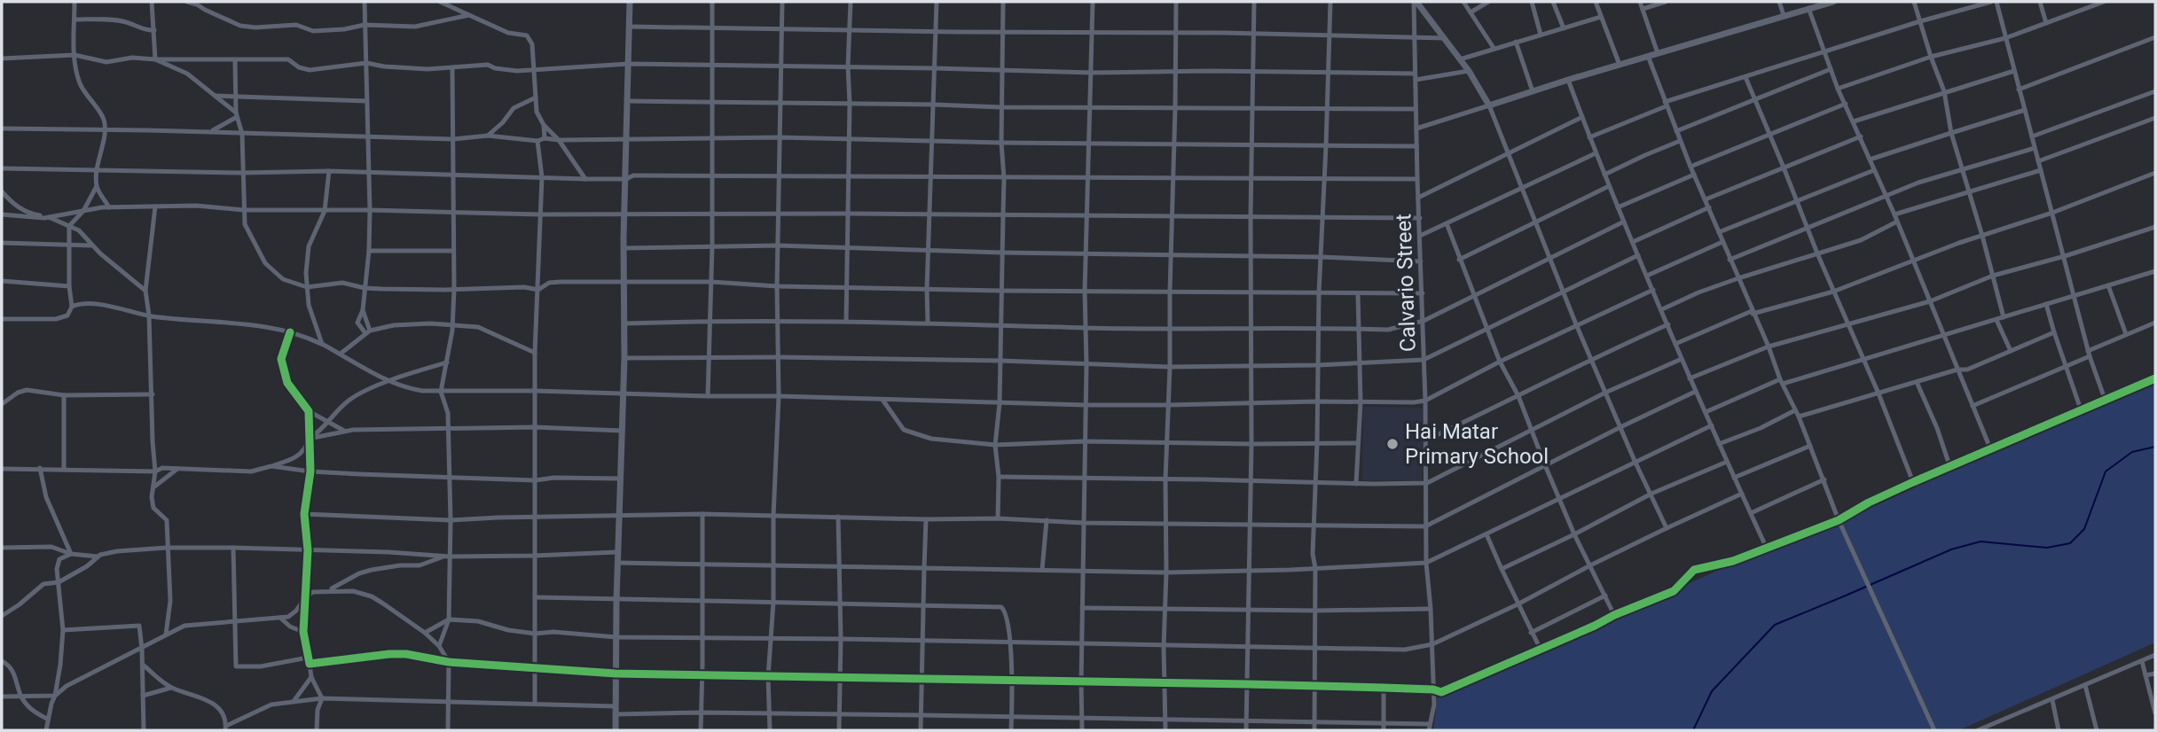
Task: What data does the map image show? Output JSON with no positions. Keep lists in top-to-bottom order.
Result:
{
  "streets": {
    "street": ["Calvario Street"]
  },
  "places": ["Hai Matar Primary School"]
}
